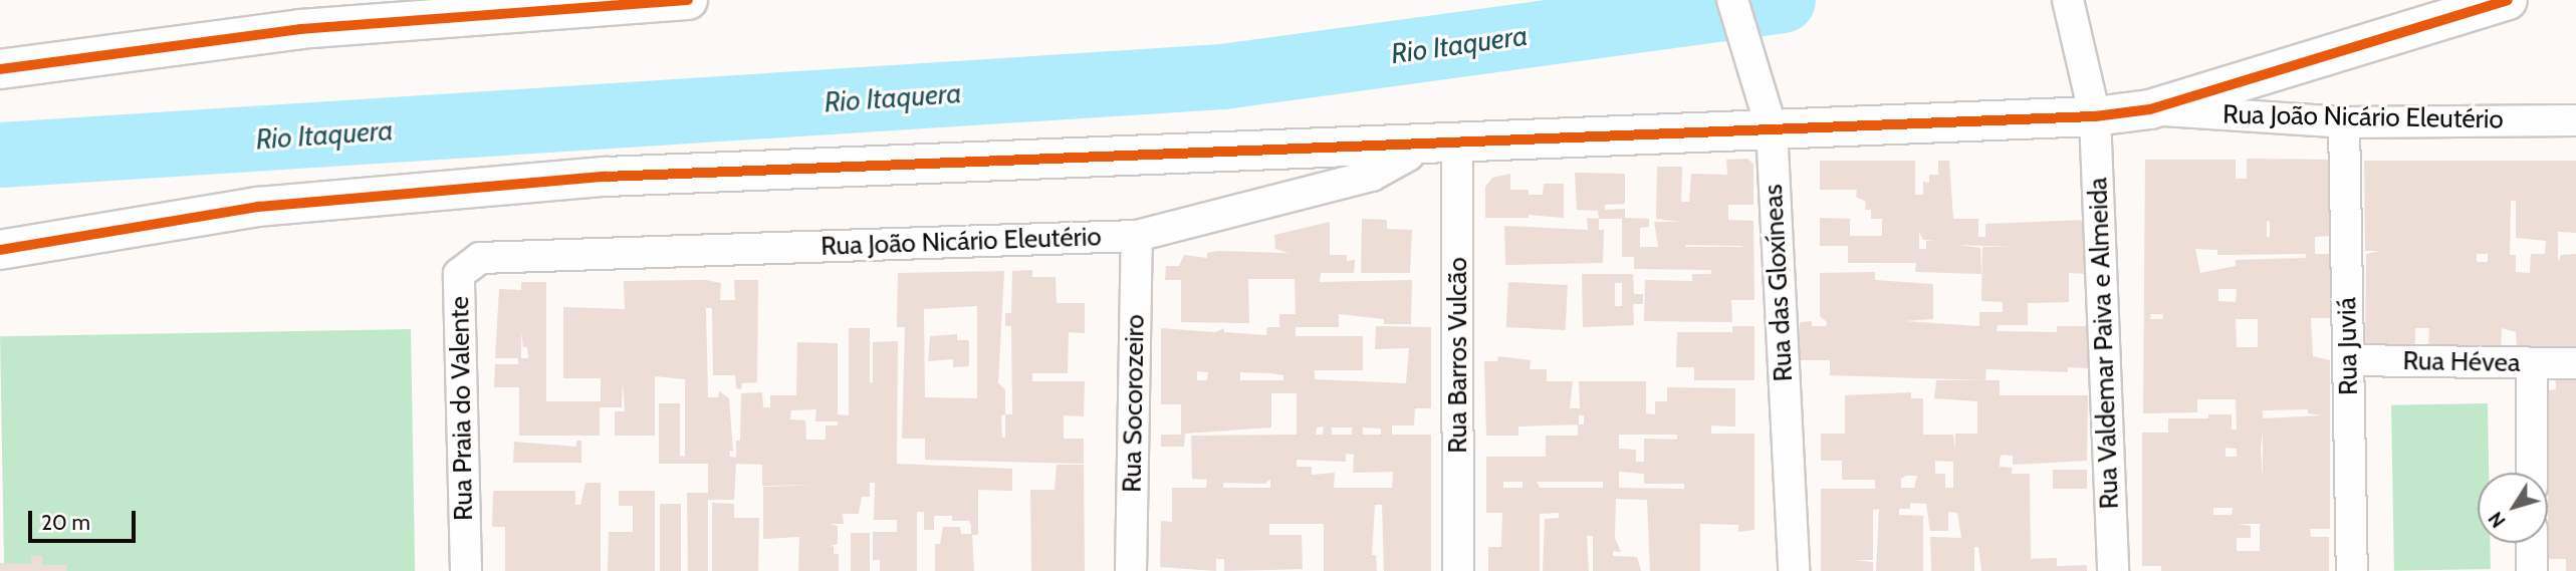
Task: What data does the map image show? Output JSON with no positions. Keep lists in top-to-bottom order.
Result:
{
  "streets": {
    "street": [
      "Rua João Nicário Eleutério",
      "Rua das Gloxíneas",
      "Rua Valdemar Paiva e Almeida",
      "Rua Juviá",
      "Rua Barros Vulcão",
      "Rua Hévea",
      "Rua Socorozeiro",
      "Rua Praia do Valente"
    ]
  },
  "crossings": [
    ["Rua João Nicário Eleutério", "Rua Juviá"],
    ["Rua João Nicário Eleutério", "Rua Barros Vulcão"],
    ["Rua João Nicário Eleutério", "Rua Socorozeiro"],
    ["Rua João Nicário Eleutério", "Rua Praia do Valente"],
    ["Rua Juviá", "Rua Hévea"]
  ],
  "water": ["Rio Itaquera"],
  "scale_bar": "20 m",
  "north": "bottom left"
}
